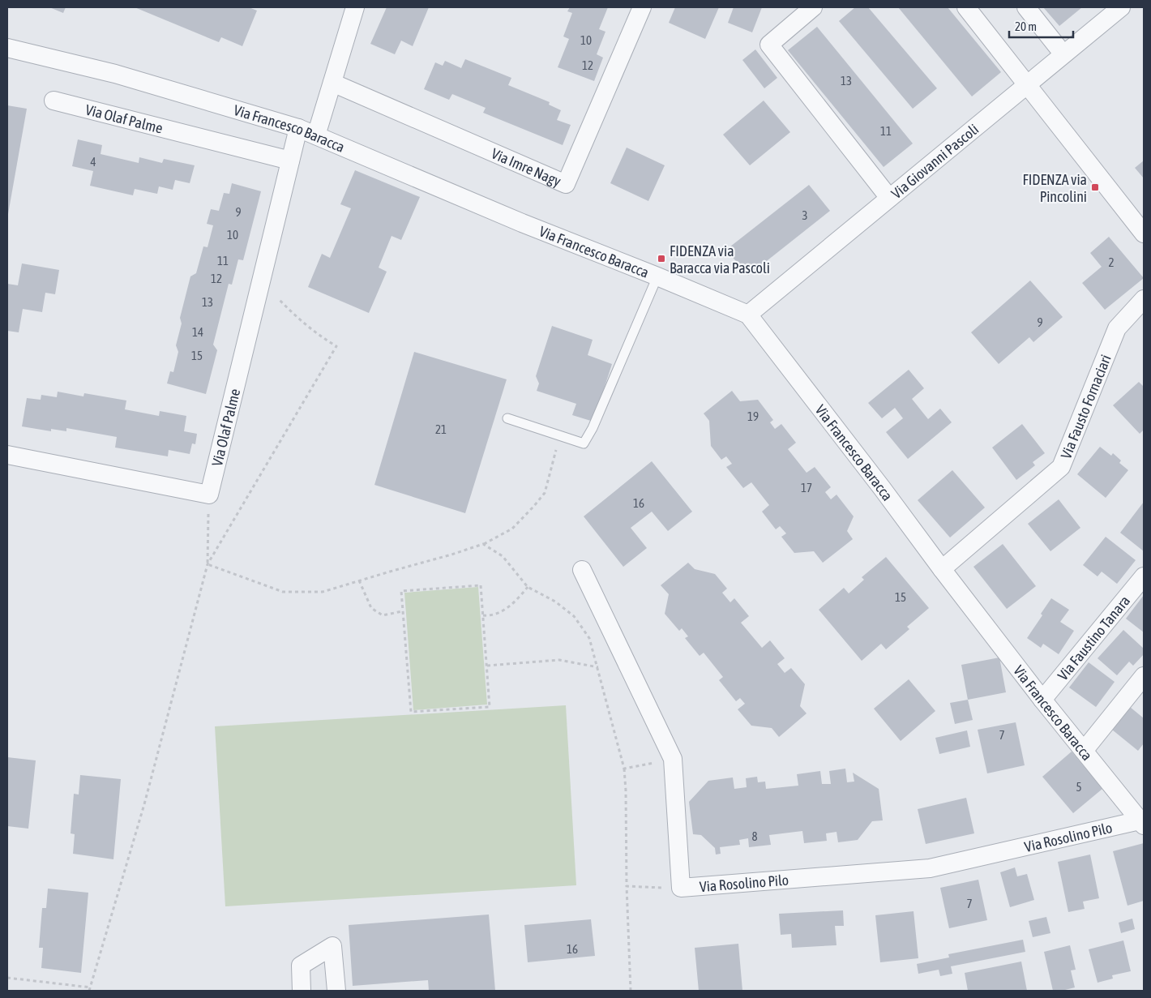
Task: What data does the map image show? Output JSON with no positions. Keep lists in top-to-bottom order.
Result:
{
  "streets": {
    "street": [
      "Via Olaf Palme",
      "Via Francesco Baracca",
      "Via Giovanni Pascoli",
      "Via Imre Nagy",
      "Via Fausto Fornaciari",
      "Via Faustino Tanara",
      "Via Rosolino Pilo"
    ]
  },
  "crossings": [
    ["Via Olaf Palme", "Via Francesco Baracca"],
    ["Via Francesco Baracca", "Via Giovanni Pascoli"],
    ["Via Francesco Baracca", "Via Fausto Fornaciari"],
    ["Via Francesco Baracca", "Via Faustino Tanara"],
    ["Via Francesco Baracca", "Via Rosolino Pilo"]
  ],
  "places": {
    "transit": ["FIDENZA via Pincolini", "FIDENZA via Baracca via Pascoli"]
  },
  "house_numbers": [
    "10",
    "12",
    "13",
    "11",
    "4",
    "9",
    "3",
    "10",
    "11",
    "2",
    "12",
    "13",
    "9",
    "14",
    "15",
    "19",
    "21",
    "17",
    "16",
    "15",
    "7",
    "5",
    "8",
    "7",
    "16"
  ],
  "scale_bar": "20 m"
}
